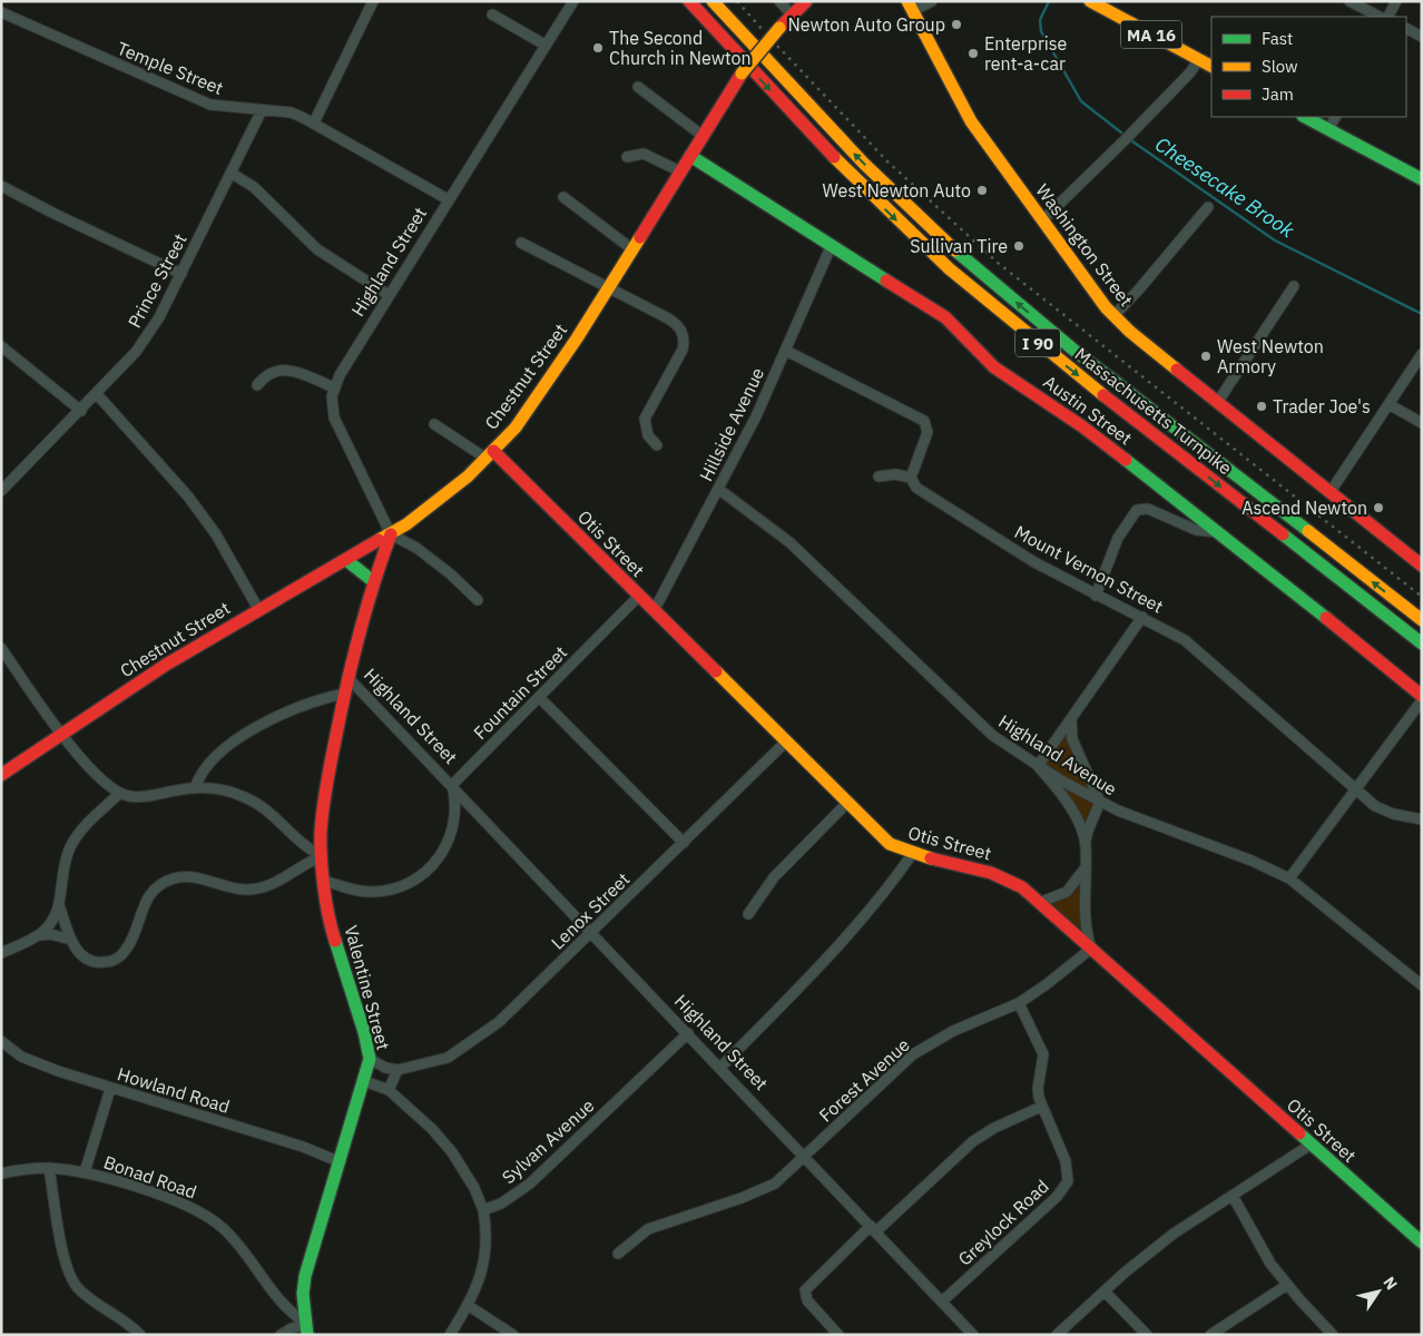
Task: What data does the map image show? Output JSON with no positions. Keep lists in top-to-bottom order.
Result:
{
  "streets": {
    "main road": [
      "MA 16",
      "Washington Street",
      "Highland Street",
      "I 90",
      "Chestnut Street",
      "Austin Street",
      "Massachusetts Turnpike",
      "Otis Street",
      "Valentine Street"
    ],
    "street": [
      "Temple Street",
      "Prince Street",
      "Hillside Avenue",
      "Mount Vernon Street",
      "Fountain Street",
      "Highland Avenue",
      "Lenox Street",
      "Forest Avenue",
      "Howland Road",
      "Sylvan Avenue",
      "Bonad Road",
      "Greylock Road"
    ]
  },
  "crossings": [
    ["Temple Street", "Highland Street"],
    ["Temple Street", "Prince Street"],
    ["Highland Street", "Chestnut Street"],
    ["Highland Street", "Fountain Street"],
    ["Highland Street", "Lenox Street"],
    ["Highland Street", "Valentine Street"],
    ["Highland Street", "Forest Avenue"],
    ["Highland Street", "Sylvan Avenue"],
    ["Highland Street", "Greylock Road"],
    ["Chestnut Street", "Austin Street"],
    ["Chestnut Street", "Otis Street"],
    ["Austin Street", "Hillside Avenue"],
    ["Hillside Avenue", "Otis Street"],
    ["Hillside Avenue", "Highland Avenue"],
    ["Otis Street", "Fountain Street"],
    ["Otis Street", "Lenox Street"],
    ["Otis Street", "Forest Avenue"],
    ["Valentine Street", "Howland Road"],
    ["Valentine Street", "Bonad Road"],
    ["Forest Avenue", "Greylock Road"]
  ],
  "water": ["Cheesecake Brook"],
  "places": [
    "Newton Auto Group",
    "The Second Church in Newton",
    "Enterprise rent-a-car",
    "West Newton Auto",
    "Sullivan Tire",
    "West Newton Armory",
    "Trader Joe's",
    "Ascend Newton"
  ],
  "legend": ["Fast", "Slow", "Jam"],
  "north": "top right"
}
